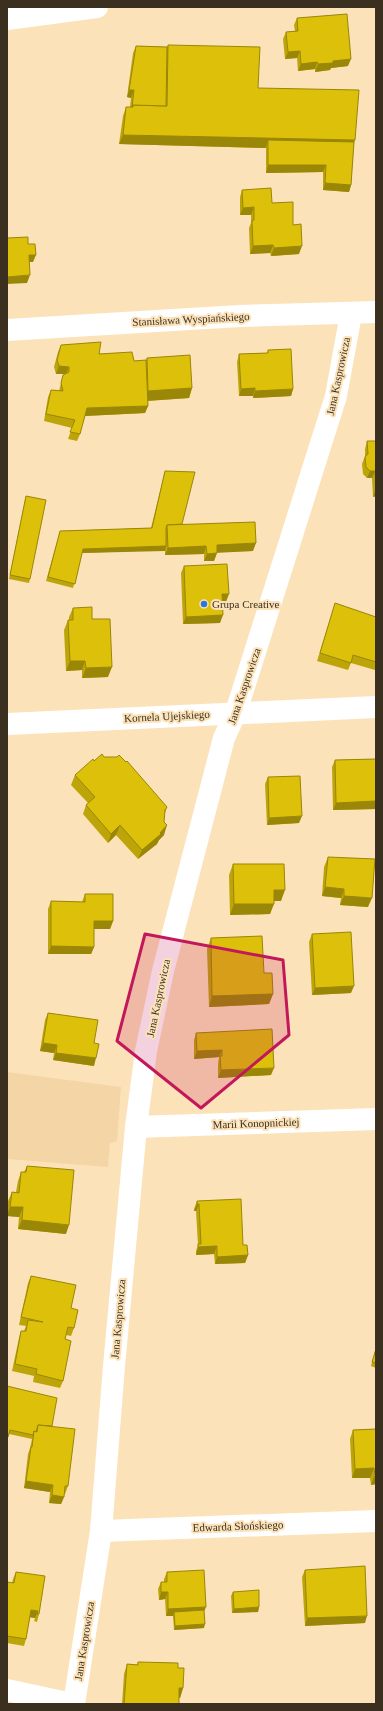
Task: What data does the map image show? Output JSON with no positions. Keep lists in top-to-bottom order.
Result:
{
  "streets": {
    "street": [
      "Stanisława Wyspiańskiego",
      "Jana Kasprowicza",
      "Kornela Ujejskiego",
      "Marii Konopnickiej",
      "Edwarda Słońskiego"
    ]
  },
  "crossings": [
    ["Stanisława Wyspiańskiego", "Jana Kasprowicza"],
    ["Jana Kasprowicza", "Kornela Ujejskiego"],
    ["Jana Kasprowicza", "Marii Konopnickiej"],
    ["Jana Kasprowicza", "Edwarda Słońskiego"]
  ],
  "places": ["Grupa Creative"]
}
